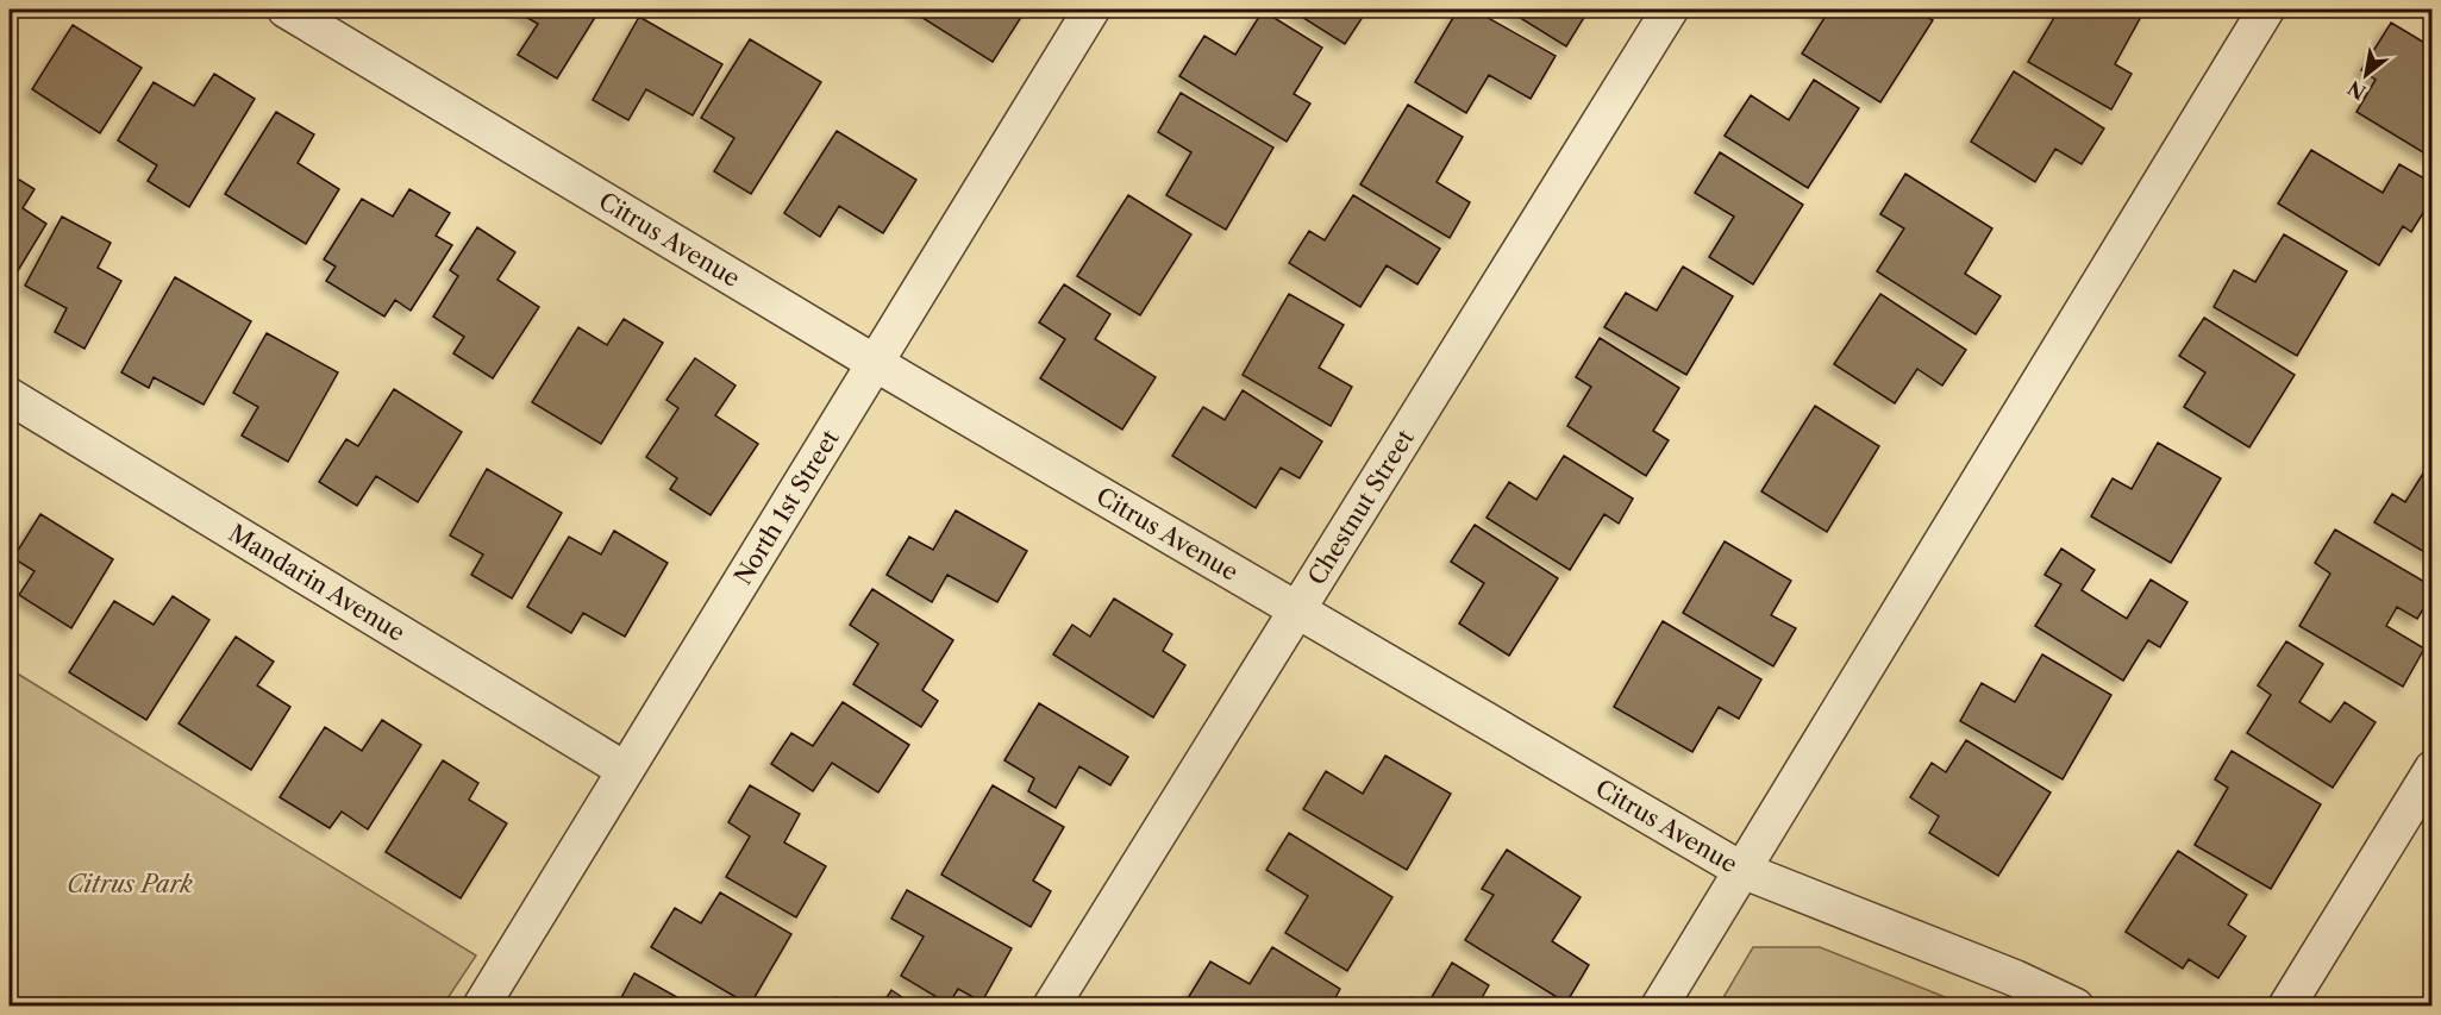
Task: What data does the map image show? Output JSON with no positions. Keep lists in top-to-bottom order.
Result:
{
  "streets": {
    "street": [
      "Citrus Avenue",
      "North 1st Street",
      "Chestnut Street",
      "Mandarin Avenue"
    ]
  },
  "crossings": [
    ["Citrus Avenue", "North 1st Street"],
    ["Citrus Avenue", "Chestnut Street"],
    ["North 1st Street", "Mandarin Avenue"]
  ],
  "parks": ["Citrus Park"],
  "north": "bottom left"
}
